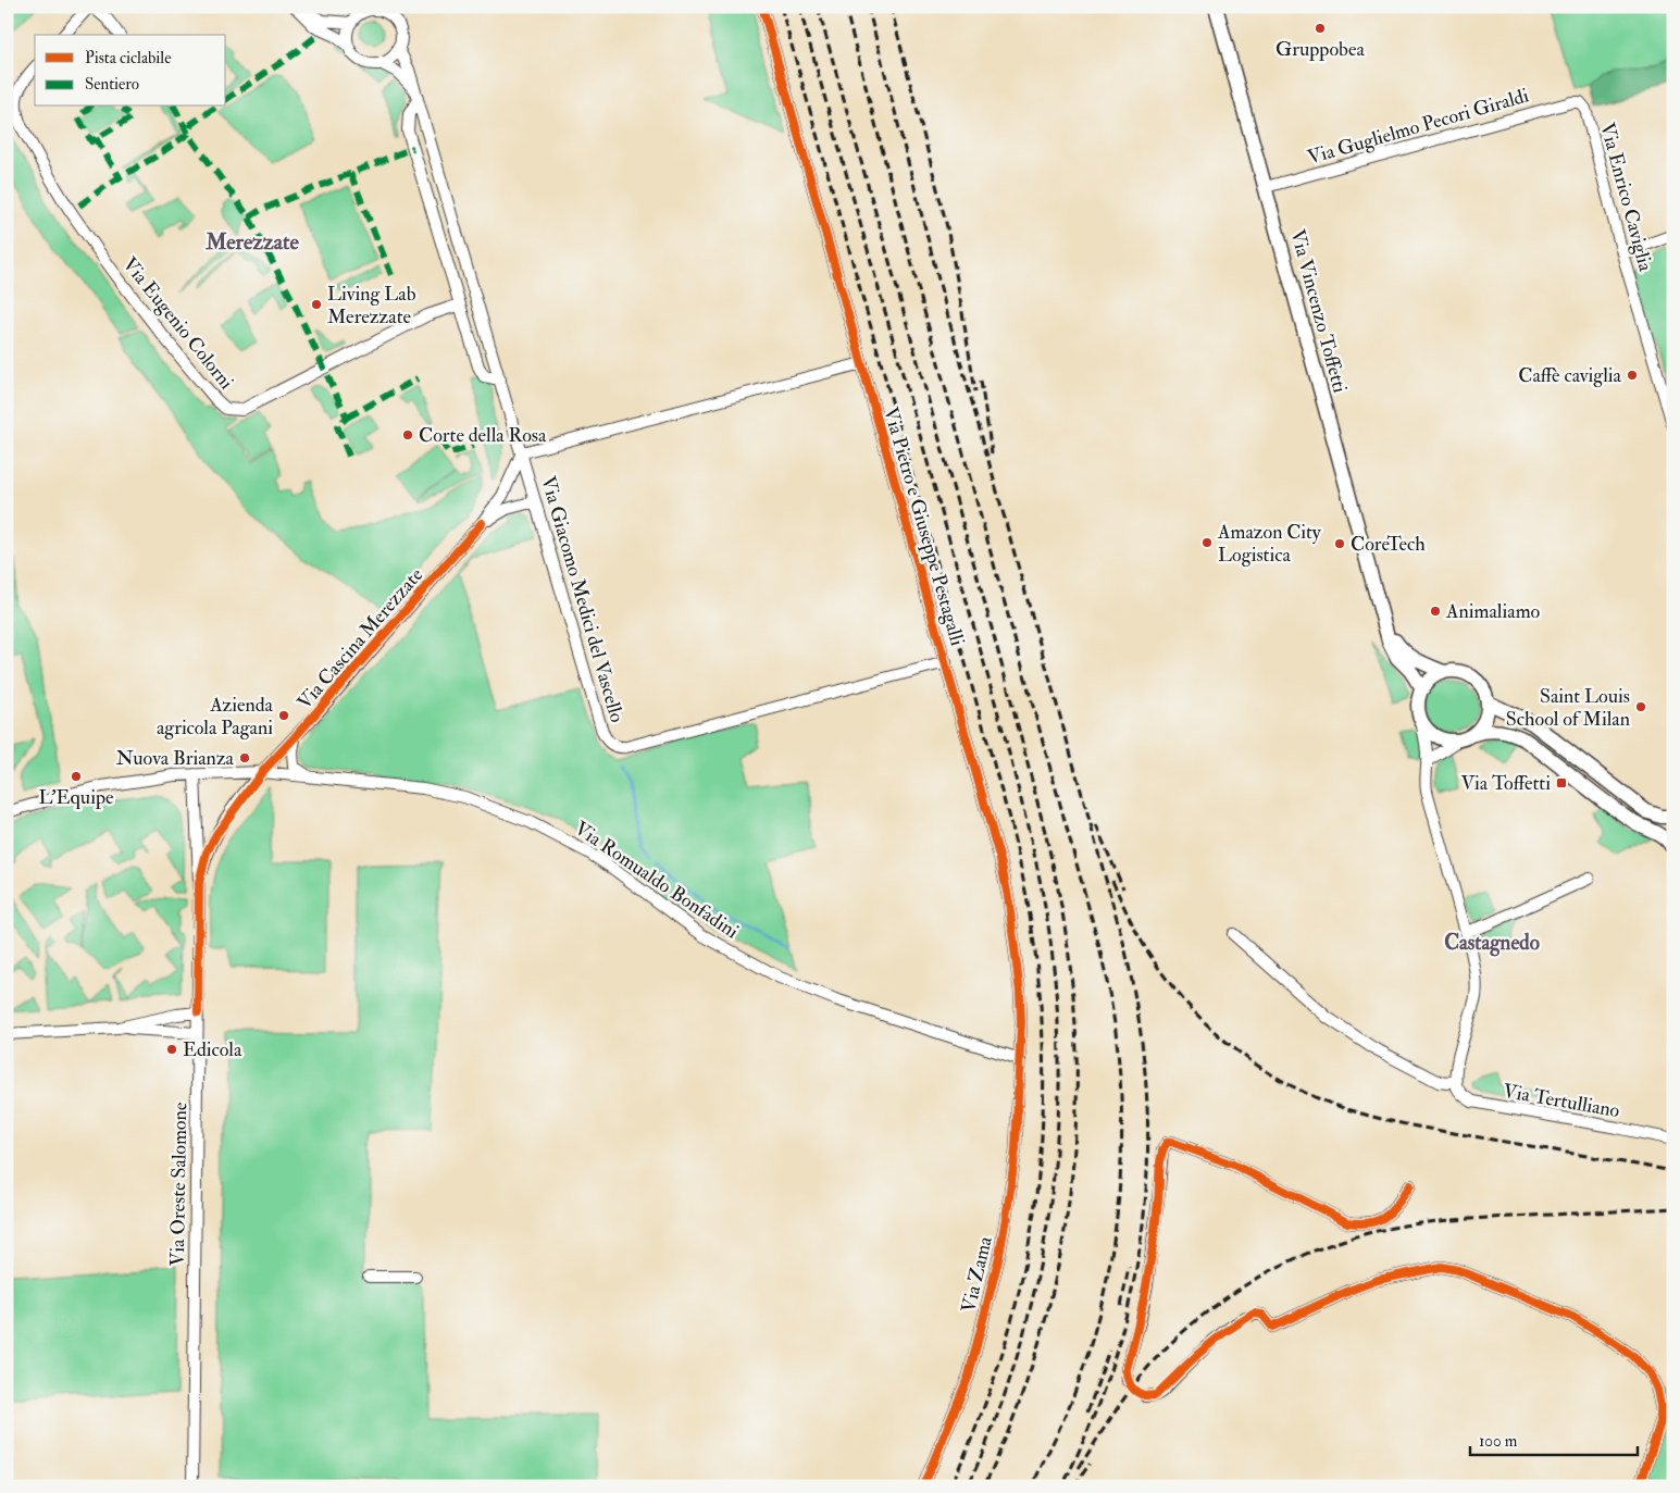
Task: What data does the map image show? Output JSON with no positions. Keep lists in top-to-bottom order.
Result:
{
  "streets": {
    "street": [
      "Via Guglielmo Pecori Giraldi",
      "Via Enrico Caviglia",
      "Via Vincenzo Toffetti",
      "Via Eugenio Colorni",
      "Via Pietro e Giuseppe Pestagalli",
      "Via Giacomo Medici del Vascello",
      "Via Cascina Merezzate",
      "Via Romualdo Bonfadini",
      "Via Tertulliano",
      "Via Oreste Salomone",
      "Via Zama"
    ]
  },
  "crossings": [
    ["Via Guglielmo Pecori Giraldi", "Via Enrico Caviglia"],
    ["Via Guglielmo Pecori Giraldi", "Via Vincenzo Toffetti"],
    ["Via Pietro e Giuseppe Pestagalli", "Via Giacomo Medici del Vascello"],
    ["Via Pietro e Giuseppe Pestagalli", "Via Romualdo Bonfadini"],
    ["Via Pietro e Giuseppe Pestagalli", "Via Zama"],
    ["Via Giacomo Medici del Vascello", "Via Cascina Merezzate"],
    ["Via Cascina Merezzate", "Via Romualdo Bonfadini"],
    ["Via Cascina Merezzate", "Via Oreste Salomone"],
    ["Via Romualdo Bonfadini", "Via Zama"]
  ],
  "districts": ["Merezzate", "Castagnedo"],
  "places": {
    "other": [
      "Gruppobea",
      "Living Lab Merezzate",
      "Caffè caviglia",
      "Corte della Rosa",
      "Amazon City Logistica",
      "CoreTech",
      "Animaliamo",
      "Saint Louis School of Milan",
      "Azienda agricola Pagani",
      "Nuova Brianza",
      "L'Equipe",
      "Edicola"
    ],
    "transit": ["Via Toffetti"]
  },
  "legend": ["Pista ciclabile", "Sentiero"],
  "scale_bar": "100 m"
}
